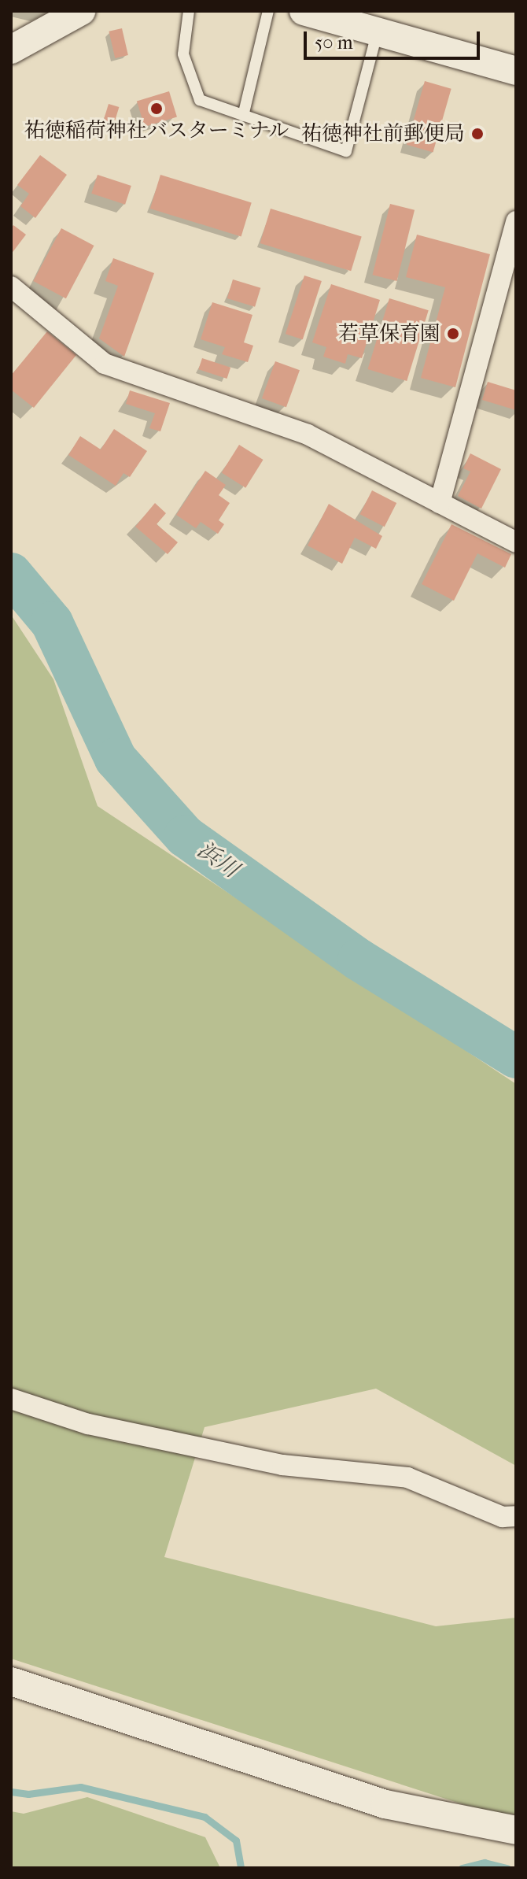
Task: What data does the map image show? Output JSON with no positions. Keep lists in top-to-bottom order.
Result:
{
  "water": ["浜川"],
  "places": ["祐徳稲荷神社バスターミナル", "祐徳神社前郵便局", "若草保育園"],
  "scale_bar": "50 m"
}
